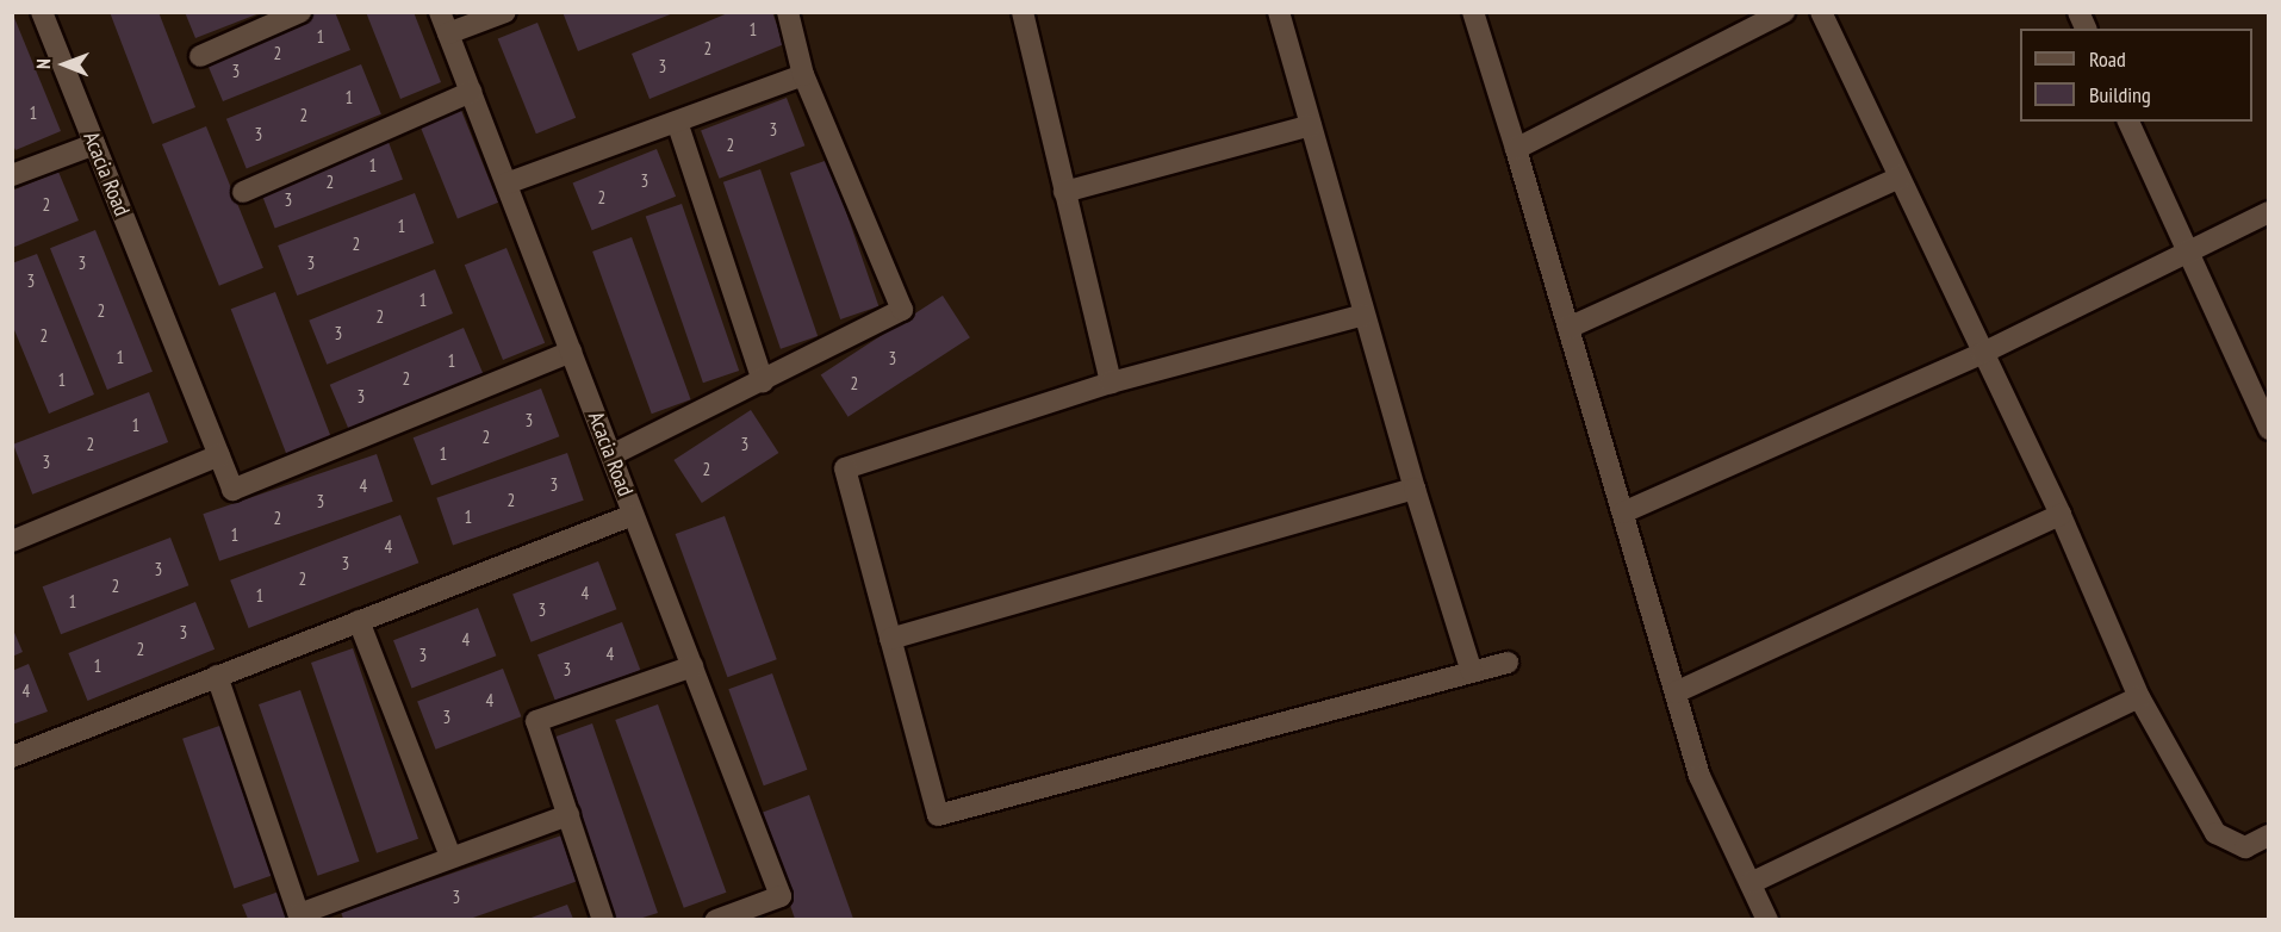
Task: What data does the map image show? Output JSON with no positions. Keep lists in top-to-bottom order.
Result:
{
  "streets": {
    "street": ["Acacia Road"]
  },
  "house_numbers": [
    "1",
    "1",
    "2",
    "2",
    "3",
    "3",
    "1",
    "1",
    "2",
    "3",
    "3",
    "2",
    "1",
    "3",
    "2",
    "2",
    "3",
    "2",
    "1",
    "2",
    "3",
    "3",
    "3",
    "1",
    "2",
    "2",
    "3",
    "2",
    "1",
    "3",
    "1",
    "2",
    "1",
    "2",
    "3",
    "3",
    "1",
    "2",
    "2",
    "3",
    "1",
    "3",
    "2",
    "3",
    "4",
    "2",
    "3",
    "1",
    "2",
    "1",
    "4",
    "3",
    "3",
    "2",
    "2",
    "4",
    "1",
    "1",
    "3",
    "3",
    "4",
    "2",
    "4",
    "3",
    "1",
    "3",
    "4",
    "4",
    "3",
    "3"
  ],
  "legend": ["Road", "Building"],
  "north": "left"
}
